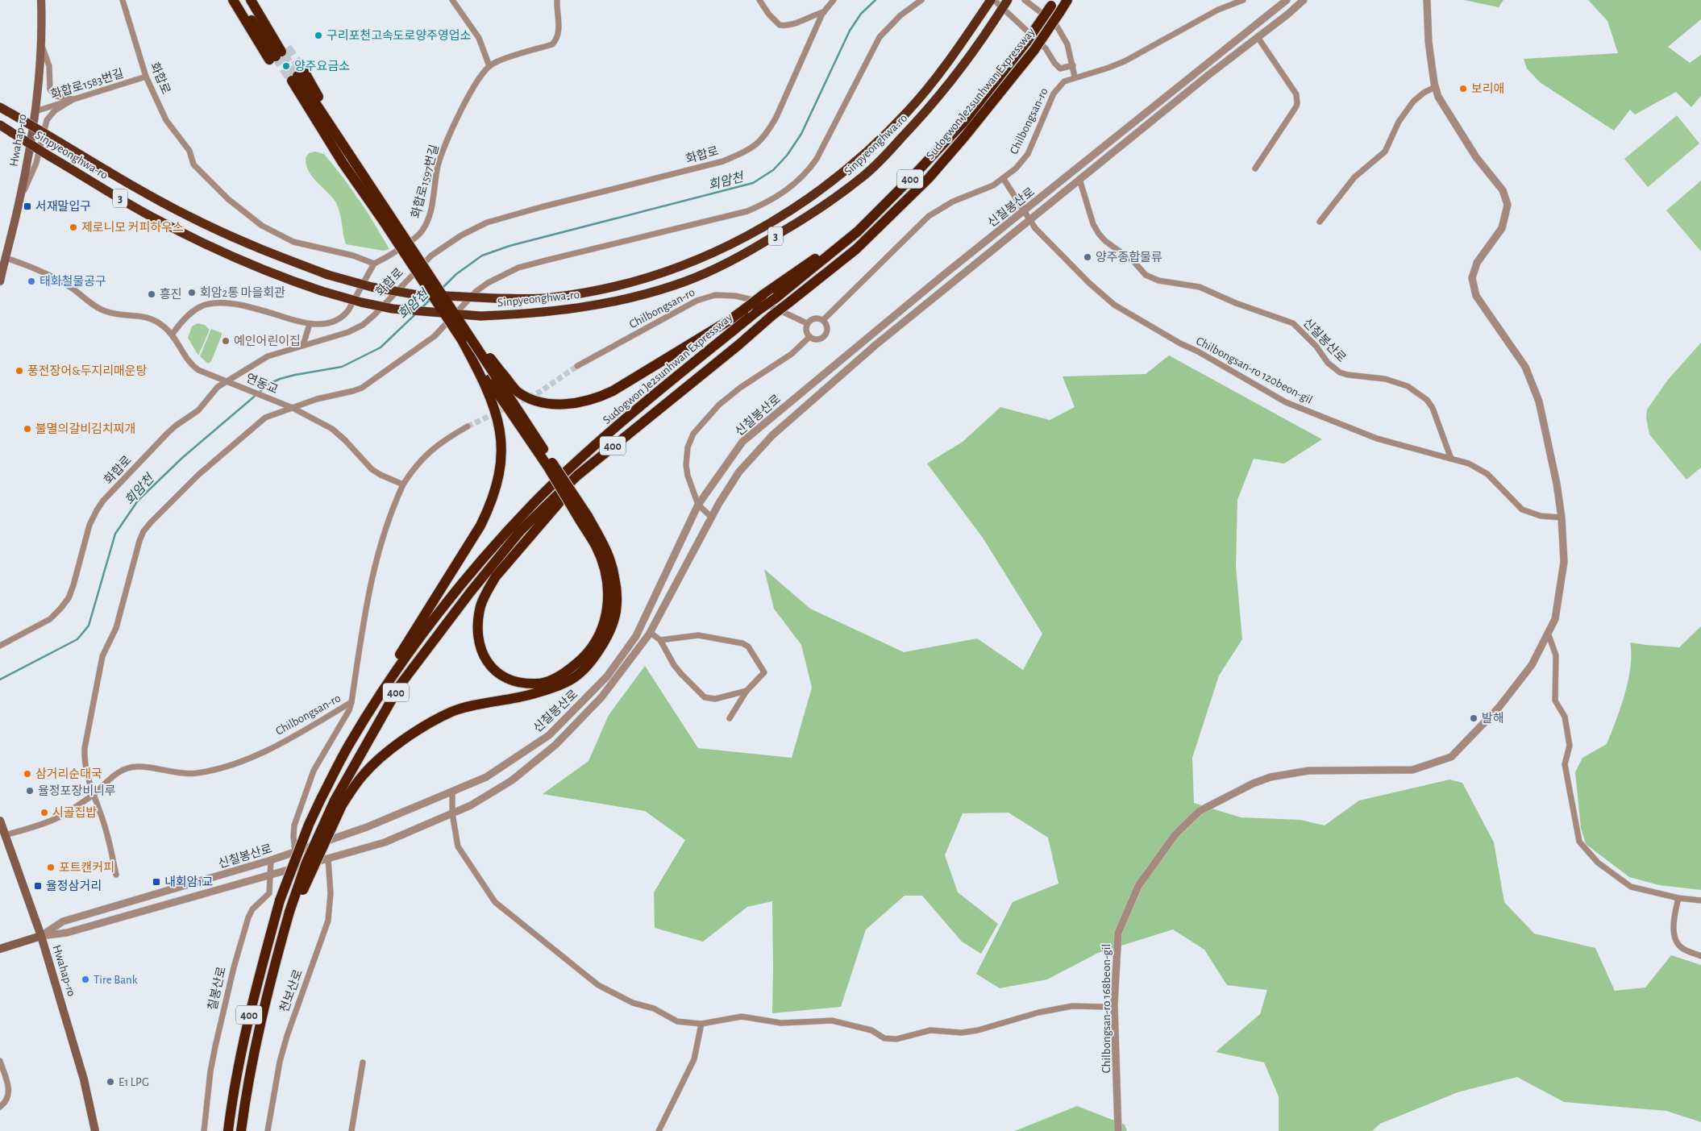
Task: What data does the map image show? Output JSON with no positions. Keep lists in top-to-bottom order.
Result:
{
  "streets": {
    "highway": [
      "Sudogwon Je2sunhwan Expressway",
      "Sinpyeonghwa-ro",
      "400",
      "3"
    ],
    "main road": ["Hwahap-ro"],
    "street": [
      "화합로",
      "화합로1583번길",
      "Chilbongsan-ro",
      "화합로1597번길",
      "신칠봉산로",
      "Chilbongsan-ro 120beon-gil",
      "연동교",
      "칠봉산로",
      "천보산로",
      "Chilbongsan-ro 168beon-gil"
    ]
  },
  "crossings": [
    ["화합로", "화합로1583번길"],
    ["화합로", "화합로1597번길"],
    ["화합로", "연동교"],
    ["화합로1583번길", "Hwahap-ro"],
    ["Sudogwon Je2sunhwan Expressway", "400"],
    ["Chilbongsan-ro", "Chilbongsan-ro 120beon-gil"],
    ["Hwahap-ro", "신칠봉산로"],
    ["신칠봉산로", "Chilbongsan-ro 120beon-gil"],
    ["신칠봉산로", "칠봉산로"],
    ["신칠봉산로", "천보산로"],
    ["Chilbongsan-ro 120beon-gil", "Chilbongsan-ro 168beon-gil"]
  ],
  "water": ["회암천"],
  "places": {
    "other": [
      "구리포천고속도로양주영업소",
      "양주요금소",
      "보리애",
      "제로니모 커피하우스",
      "양주종합물류",
      "태화철물공구",
      "회암2통 마을회관",
      "흥진",
      "예인어린이집",
      "풍전장어&두지리매운탕",
      "불멸의갈비김치찌개",
      "발해",
      "삼거리순대국",
      "율정포장비니루",
      "시골집밥",
      "포트캔커피",
      "Tire Bank",
      "E1 LPG"
    ],
    "transit": ["서재말입구", "내회암1교", "율정삼거리"]
  }
}
